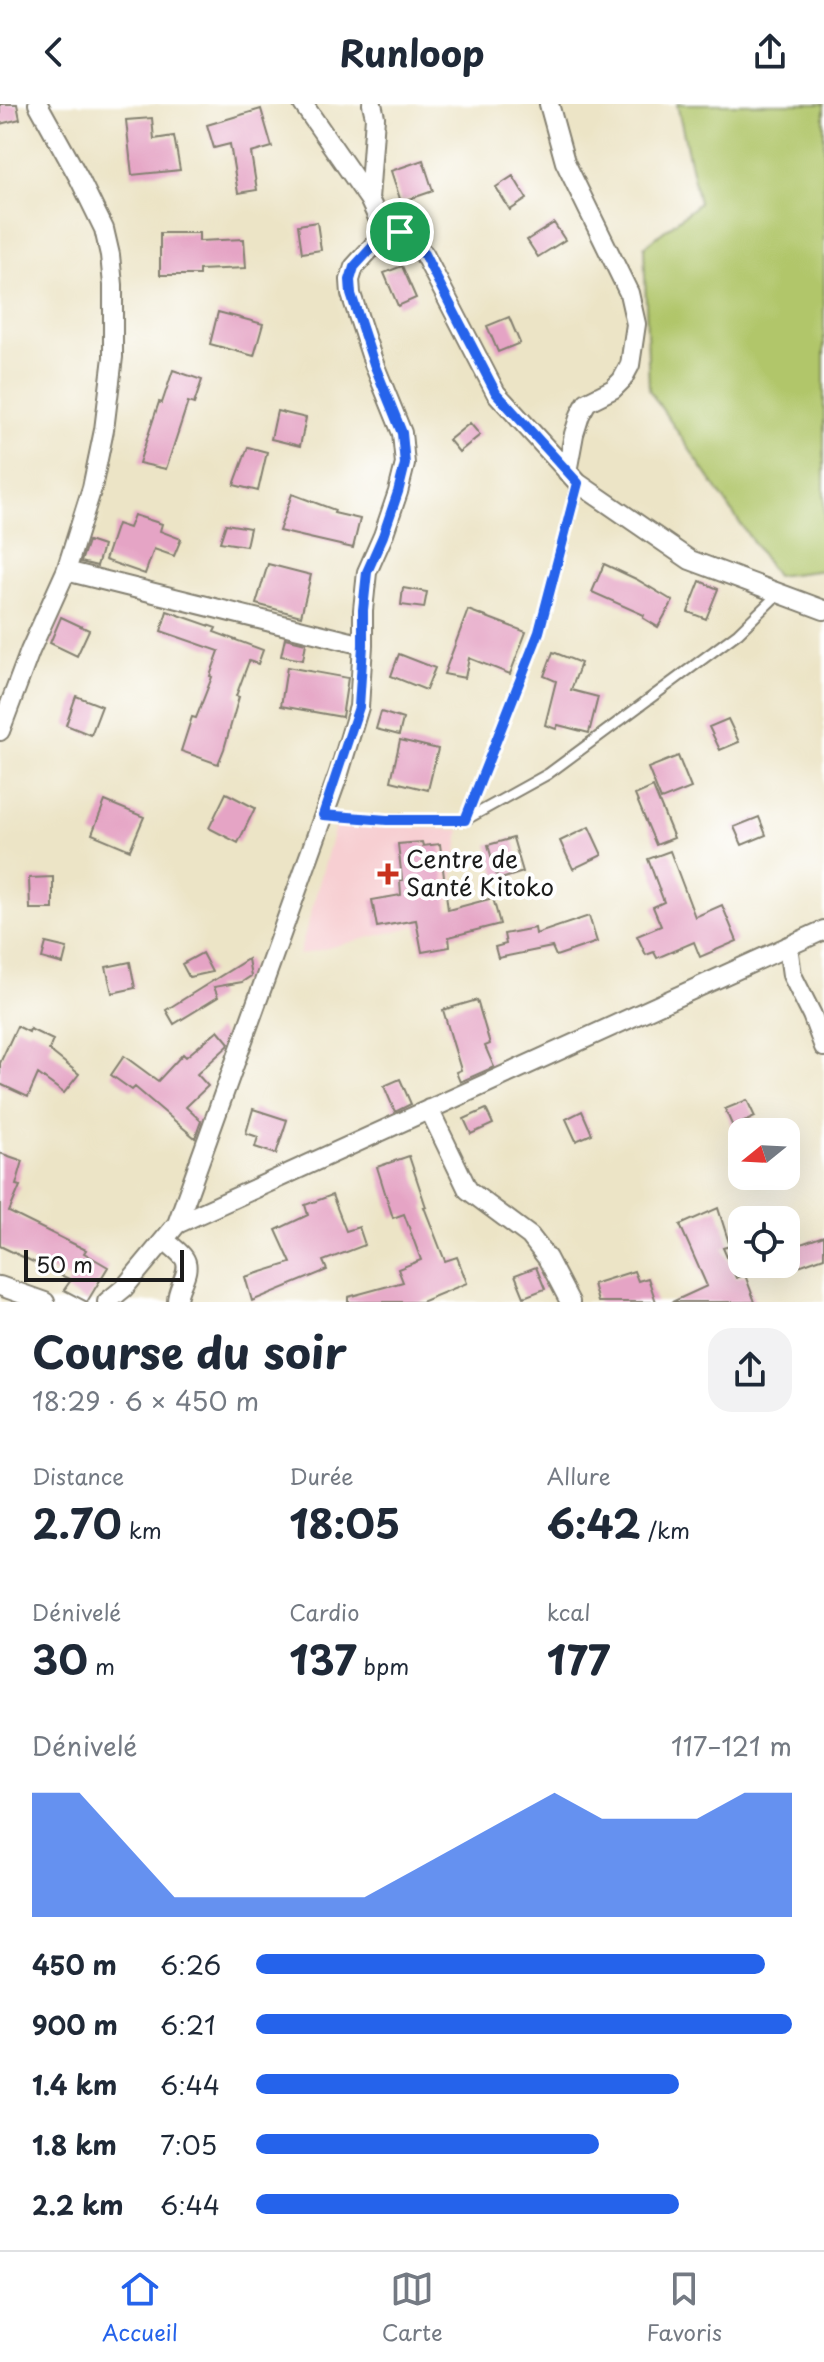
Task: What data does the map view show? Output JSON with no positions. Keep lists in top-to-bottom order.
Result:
{
  "places": {
    "health": ["Centre de Santé Kitoko"]
  },
  "scale_bar": "50 m",
  "north": "left",
  "page": {
    "header": "Runloop",
    "scale": "50 m",
    "heading": ["Course du soir", "18:29 · 6 × 450 m"],
    "stats": [
      ["Distance", "2.70 km"],
      ["Durée", "18:05"],
      ["Allure", "6:42 /km"],
      ["Dénivelé", "30 m"],
      ["Cardio", "137 bpm"],
      ["kcal", "177"]
    ],
    "chart": ["Dénivelé", "117–121 m"],
    "list": [
      {
        "name": "450 m",
        "note": "6:26"
      },
      {
        "name": "900 m",
        "note": "6:21"
      },
      {
        "name": "1.4 km",
        "note": "6:44"
      },
      {
        "name": "1.8 km",
        "note": "7:05"
      },
      {
        "name": "2.2 km",
        "note": "6:44"
      }
    ],
    "tabs": ["Accueil", "Carte", "Favoris"]
  }
}
